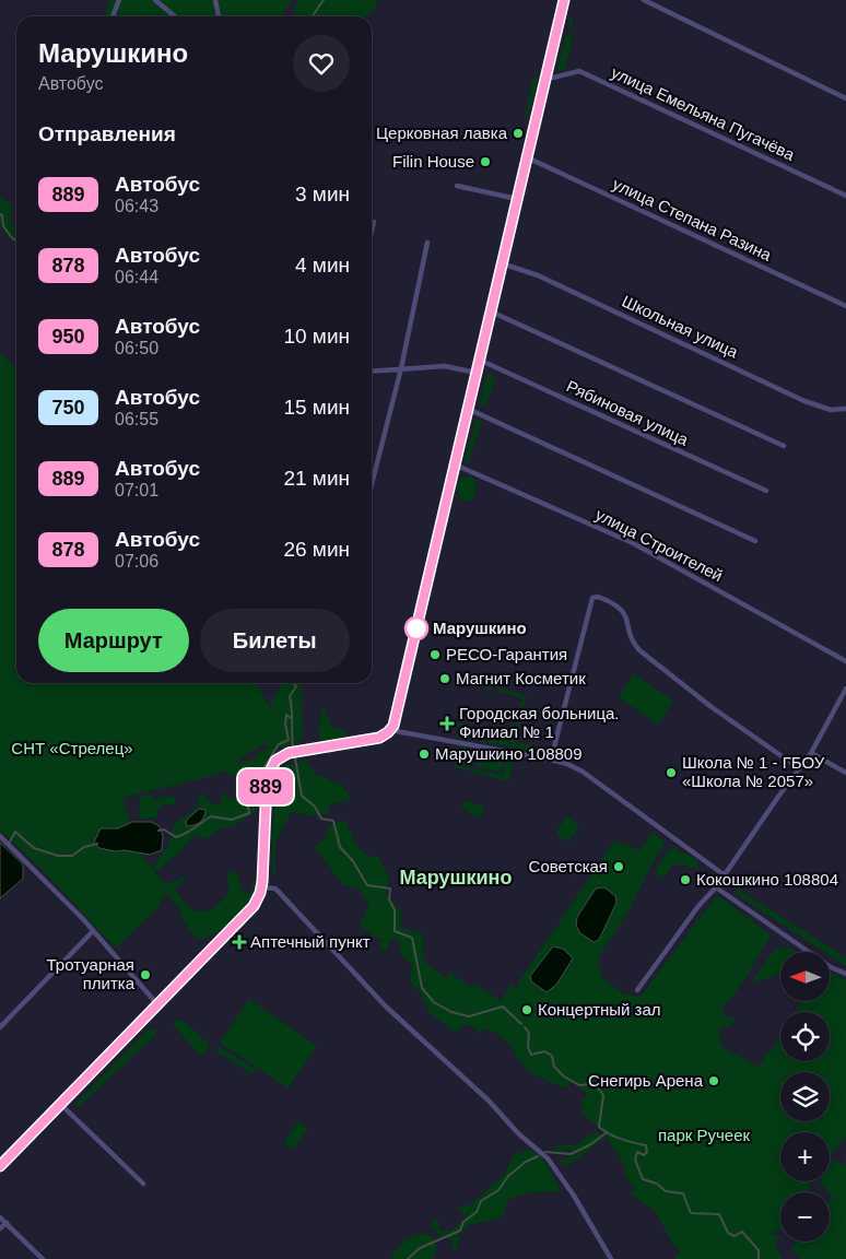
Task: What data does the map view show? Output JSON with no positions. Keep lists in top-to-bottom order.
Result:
{
  "streets": {
    "street": [
      "улица Емельяна Пугачёва",
      "улица Степана Разина",
      "Школьная улица",
      "Рябиновая улица",
      "улица Строителей"
    ]
  },
  "districts": ["Марушкино"],
  "parks": ["СНТ «Стрелец»", "парк Ручеек"],
  "places": {
    "other": [
      "Церковная лавка",
      "Filin House",
      "Марушкино",
      "РЕСО-Гарантия",
      "Магнит Косметик",
      "Марушкино 108809",
      "Школа № 1 - ГБОУ «Школа № 2057»",
      "Советская",
      "Кокошкино 108804",
      "Тротуарная плитка",
      "Концертный зал",
      "Снегирь Арена"
    ],
    "health": ["Городская больница. Филиал № 1", "Аптечный пункт"]
  },
  "lines": ["bus line 889"],
  "north": "left",
  "page": {
    "on_map": "889",
    "heading": [
      ["Марушкино", "Автобус"],
      "Отправления"
    ],
    "list": [
      {
        "mark": "889",
        "name": "Автобус",
        "note": "06:43",
        "value": "3 мин"
      },
      {
        "mark": "878",
        "name": "Автобус",
        "note": "06:44",
        "value": "4 мин"
      },
      {
        "mark": "950",
        "name": "Автобус",
        "note": "06:50",
        "value": "10 мин"
      },
      {
        "mark": "750",
        "name": "Автобус",
        "note": "06:55",
        "value": "15 мин"
      },
      {
        "mark": "889",
        "name": "Автобус",
        "note": "07:01",
        "value": "21 мин"
      },
      {
        "mark": "878",
        "name": "Автобус",
        "note": "07:06",
        "value": "26 мин"
      }
    ],
    "buttons": ["Маршрут", "Билеты"],
    "map_buttons": ["+", "−"]
  }
}
